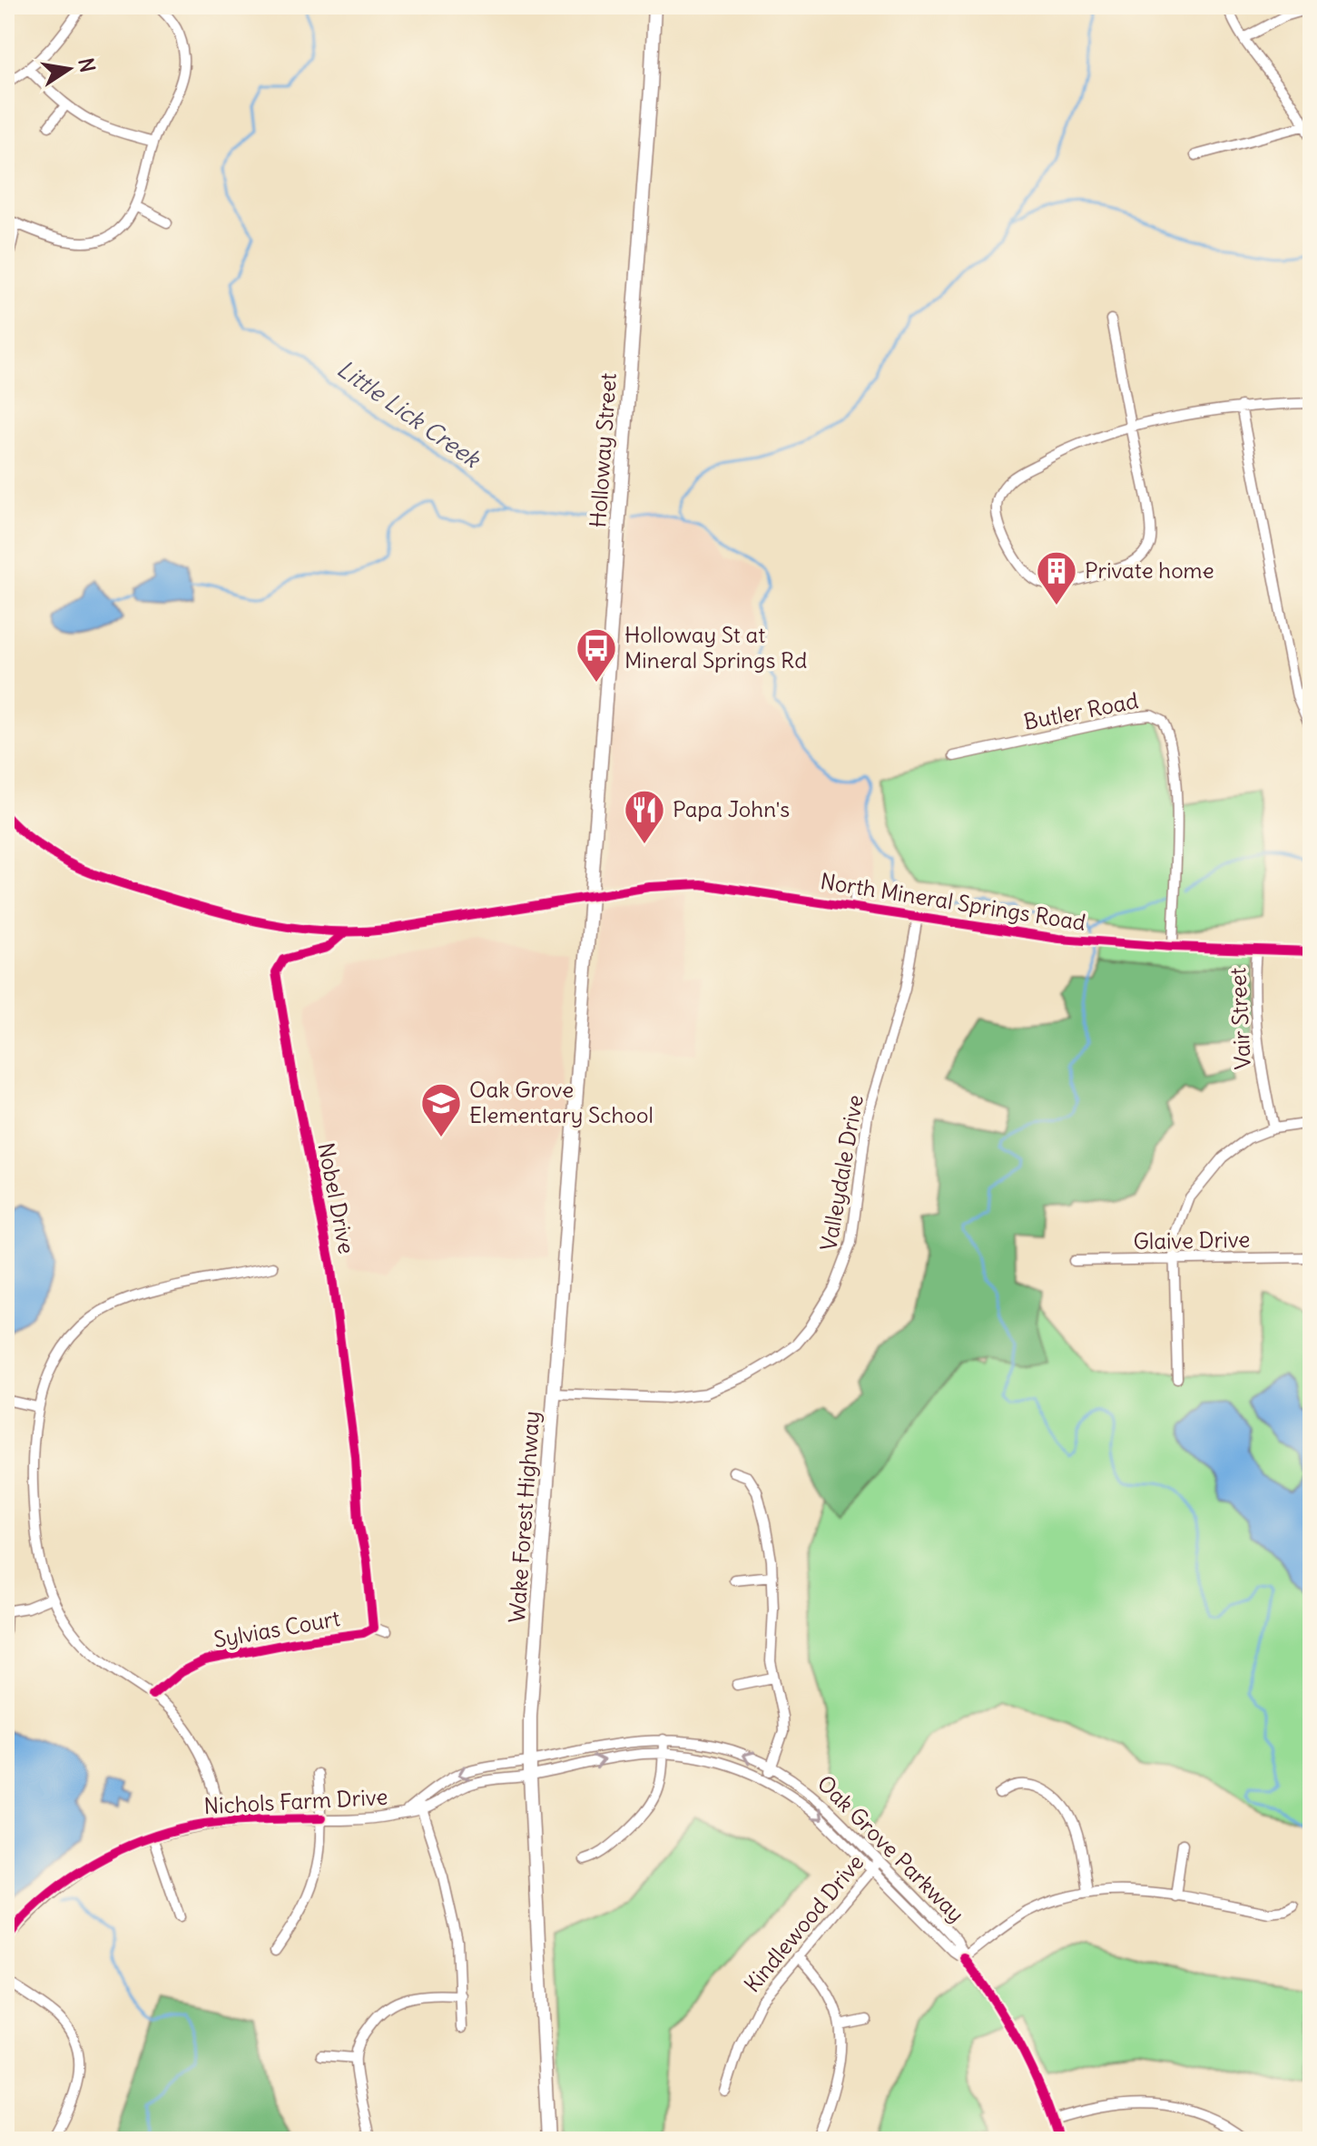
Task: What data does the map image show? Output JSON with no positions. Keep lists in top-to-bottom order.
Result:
{
  "streets": {
    "highway": ["Holloway Street", "Wake Forest Highway"],
    "street": [
      "Butler Road",
      "North Mineral Springs Road",
      "Vair Street",
      "Valleydale Drive",
      "Nobel Drive",
      "Glaive Drive",
      "Sylvias Court",
      "Nichols Farm Drive",
      "Oak Grove Parkway",
      "Kindlewood Drive"
    ]
  },
  "crossings": [
    ["Holloway Street", "North Mineral Springs Road"],
    ["Holloway Street", "Wake Forest Highway"],
    ["Butler Road", "North Mineral Springs Road"],
    ["North Mineral Springs Road", "Vair Street"],
    ["North Mineral Springs Road", "Valleydale Drive"],
    ["North Mineral Springs Road", "Nobel Drive"],
    ["North Mineral Springs Road", "Wake Forest Highway"],
    ["Valleydale Drive", "Wake Forest Highway"],
    ["Nobel Drive", "Sylvias Court"],
    ["Wake Forest Highway", "Nichols Farm Drive"],
    ["Wake Forest Highway", "Oak Grove Parkway"],
    ["Nichols Farm Drive", "Oak Grove Parkway"],
    ["Oak Grove Parkway", "Kindlewood Drive"]
  ],
  "water": ["Little Lick Creek"],
  "places": {
    "building": ["Private home"],
    "bus stop": ["Holloway St at Mineral Springs Rd"],
    "restaurant": ["Papa John's"],
    "school or university": ["Oak Grove Elementary School"]
  },
  "north": "right"
}
